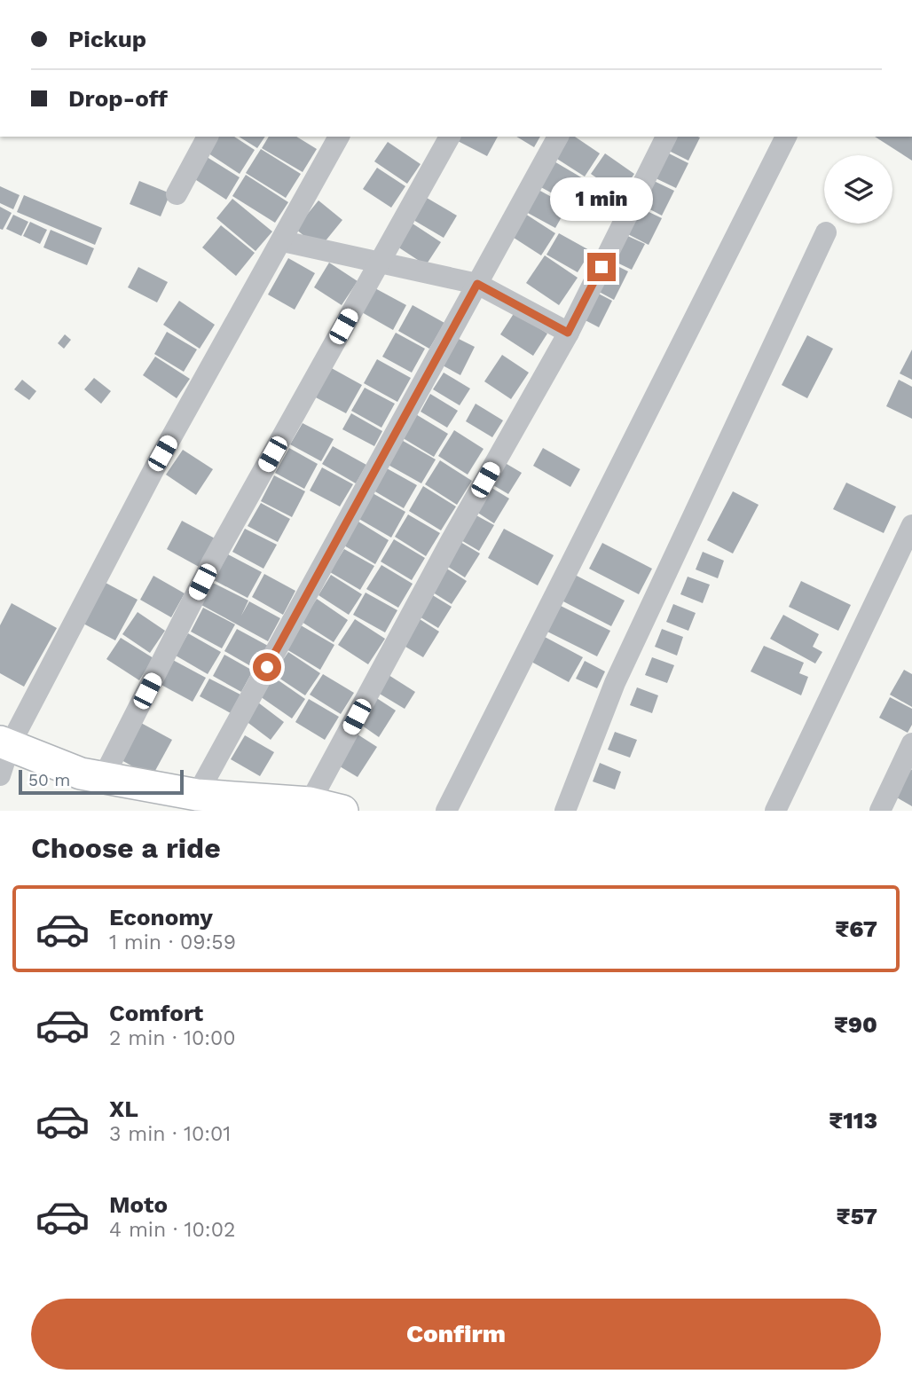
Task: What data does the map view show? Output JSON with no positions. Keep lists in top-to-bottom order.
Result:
{
  "scale_bar": "50 m",
  "page": {
    "banner": ["Pickup", "Drop-off"],
    "bubble": "1 min",
    "scale": "50 m",
    "heading": "Choose a ride",
    "list": [
      {
        "name": "Economy",
        "note": "1 min · 09:59",
        "value": "₹67"
      },
      {
        "name": "Comfort",
        "note": "2 min · 10:00",
        "value": "₹90"
      },
      {
        "name": "XL",
        "note": "3 min · 10:01",
        "value": "₹113"
      },
      {
        "name": "Moto",
        "note": "4 min · 10:02",
        "value": "₹57"
      }
    ],
    "buttons": "Confirm"
  }
}
